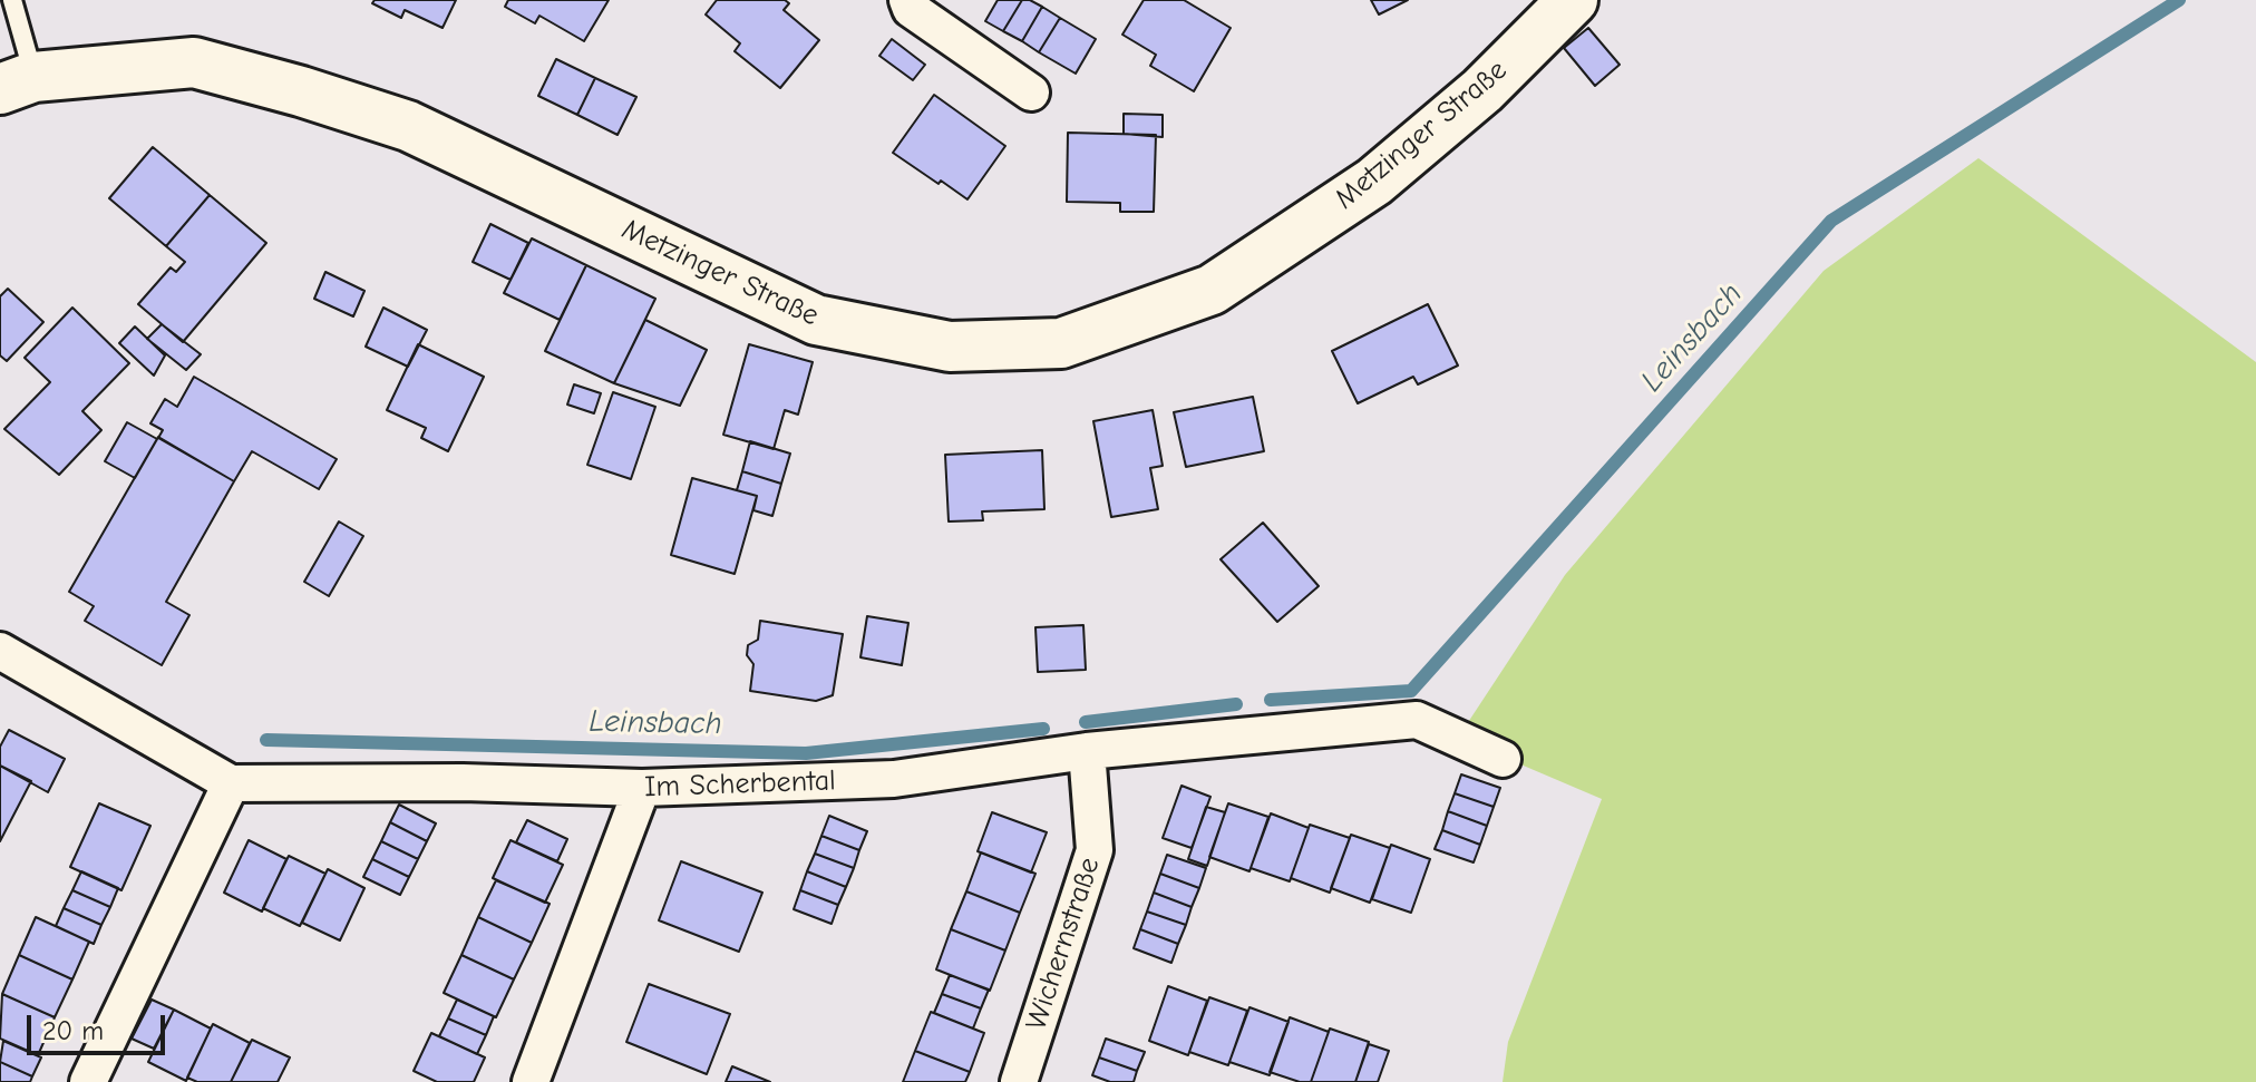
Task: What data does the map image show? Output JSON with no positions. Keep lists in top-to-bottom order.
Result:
{
  "streets": {
    "main road": ["Metzinger Straße"],
    "street": ["Im Scherbental", "Wichernstraße"]
  },
  "crossings": [
    ["Im Scherbental", "Wichernstraße"]
  ],
  "water": ["Leinsbach"],
  "scale_bar": "20 m"
}
